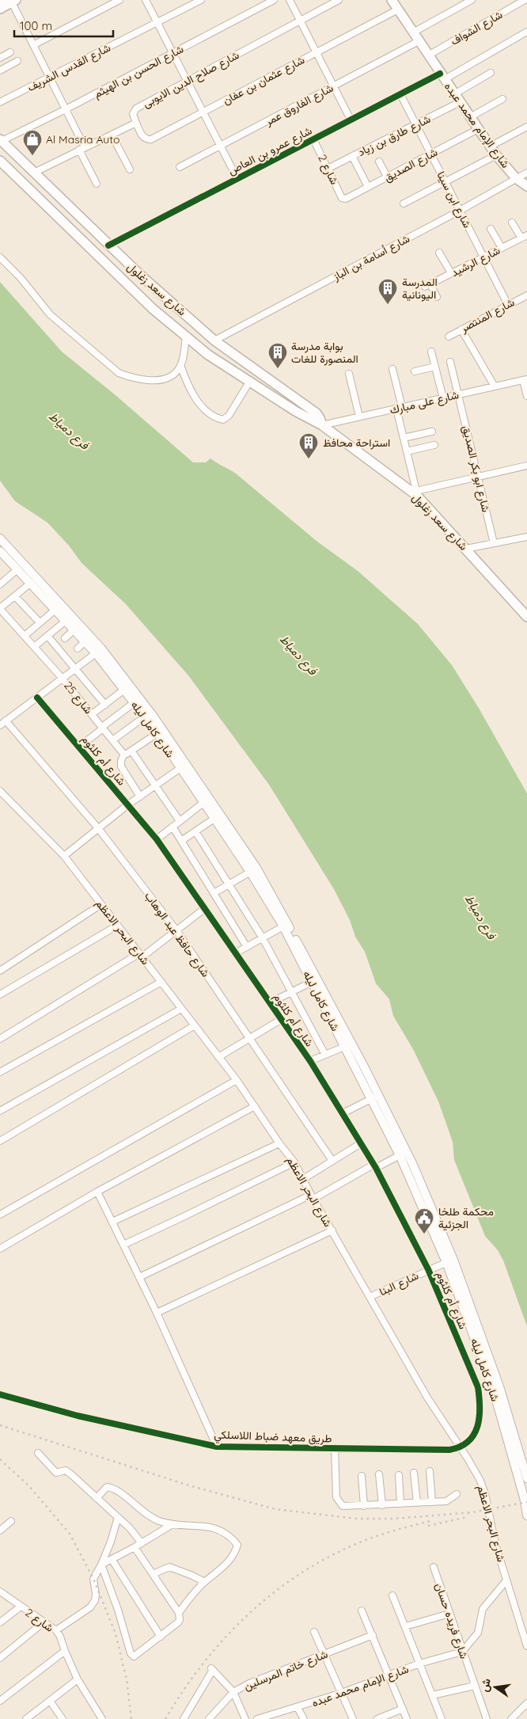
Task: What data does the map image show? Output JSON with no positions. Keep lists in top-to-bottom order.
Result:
{
  "streets": {
    "main road": ["شارع الإمام محمد عبده", "شارع سعد زغلول"],
    "street": [
      "شارع الشواف",
      "شارع القدس الشريف",
      "شارع الحسن بن الهيثم",
      "شارع صلاح الدين الايوبى",
      "شارع عثمان بن عفان",
      "شارع الفاروق عمر",
      "شارع طارق بن زياد",
      "شارع عمرو بن العاص",
      "شارع الصديق",
      "شارع 2",
      "شارع ابن سينا",
      "شارع أسامة بن الباز",
      "شارع الرشيد",
      "شارع المنتصر",
      "شارع على مبارك",
      "شارع ابو بكر الصديق",
      "شارع 25",
      "شارع كامل ليله",
      "شارع أم كلثوم",
      "شارع البحر الاعظم",
      "شارع حافظ عبد الوهاب",
      "شارع البنا",
      "طريق معهد ضباط اللاسلكي",
      "شارع فريده حسان",
      "شارع خاتم المرسلين"
    ]
  },
  "crossings": [
    ["شارع الشواف", "شارع الإمام محمد عبده"],
    ["شارع الحسن بن الهيثم", "شارع سعد زغلول"],
    ["شارع صلاح الدين الايوبى", "شارع عثمان بن عفان"],
    ["شارع صلاح الدين الايوبى", "شارع سعد زغلول"],
    ["شارع عثمان بن عفان", "شارع الإمام محمد عبده"],
    ["شارع الفاروق عمر", "شارع الإمام محمد عبده"],
    ["شارع الإمام محمد عبده", "شارع طارق بن زياد"],
    ["شارع الإمام محمد عبده", "شارع عمرو بن العاص"],
    ["شارع الإمام محمد عبده", "شارع الصديق"],
    ["شارع الإمام محمد عبده", "شارع أسامة بن الباز"],
    ["شارع الإمام محمد عبده", "شارع فريده حسان"],
    ["شارع طارق بن زياد", "شارع 2"],
    ["شارع طارق بن زياد", "شارع ابن سينا"],
    ["شارع عمرو بن العاص", "شارع 2"],
    ["شارع عمرو بن العاص", "شارع ابن سينا"],
    ["شارع عمرو بن العاص", "شارع سعد زغلول"],
    ["شارع الصديق", "شارع 2"],
    ["شارع الصديق", "شارع ابن سينا"],
    ["شارع ابن سينا", "شارع أسامة بن الباز"],
    ["شارع ابن سينا", "شارع الرشيد"],
    ["شارع ابن سينا", "شارع المنتصر"],
    ["شارع أسامة بن الباز", "شارع سعد زغلول"],
    ["شارع سعد زغلول", "شارع على مبارك"],
    ["شارع على مبارك", "شارع ابو بكر الصديق"],
    ["شارع كامل ليله", "شارع البنا"],
    ["شارع أم كلثوم", "شارع البحر الاعظم"],
    ["شارع أم كلثوم", "شارع البنا"],
    ["شارع أم كلثوم", "طريق معهد ضباط اللاسلكي"],
    ["شارع البحر الاعظم", "شارع البنا"],
    ["شارع البحر الاعظم", "طريق معهد ضباط اللاسلكي"]
  ],
  "water": ["فرع دمياط"],
  "places": {
    "shop": ["Al Masria Auto"],
    "building": ["المدرسة اليونانية", "بوابة مدرسة المنصورة للغات", "استراحة محافظ"],
    "public building": ["محكمة طلخا الجزئية"]
  },
  "scale_bar": "100 m",
  "north": "left"
}
